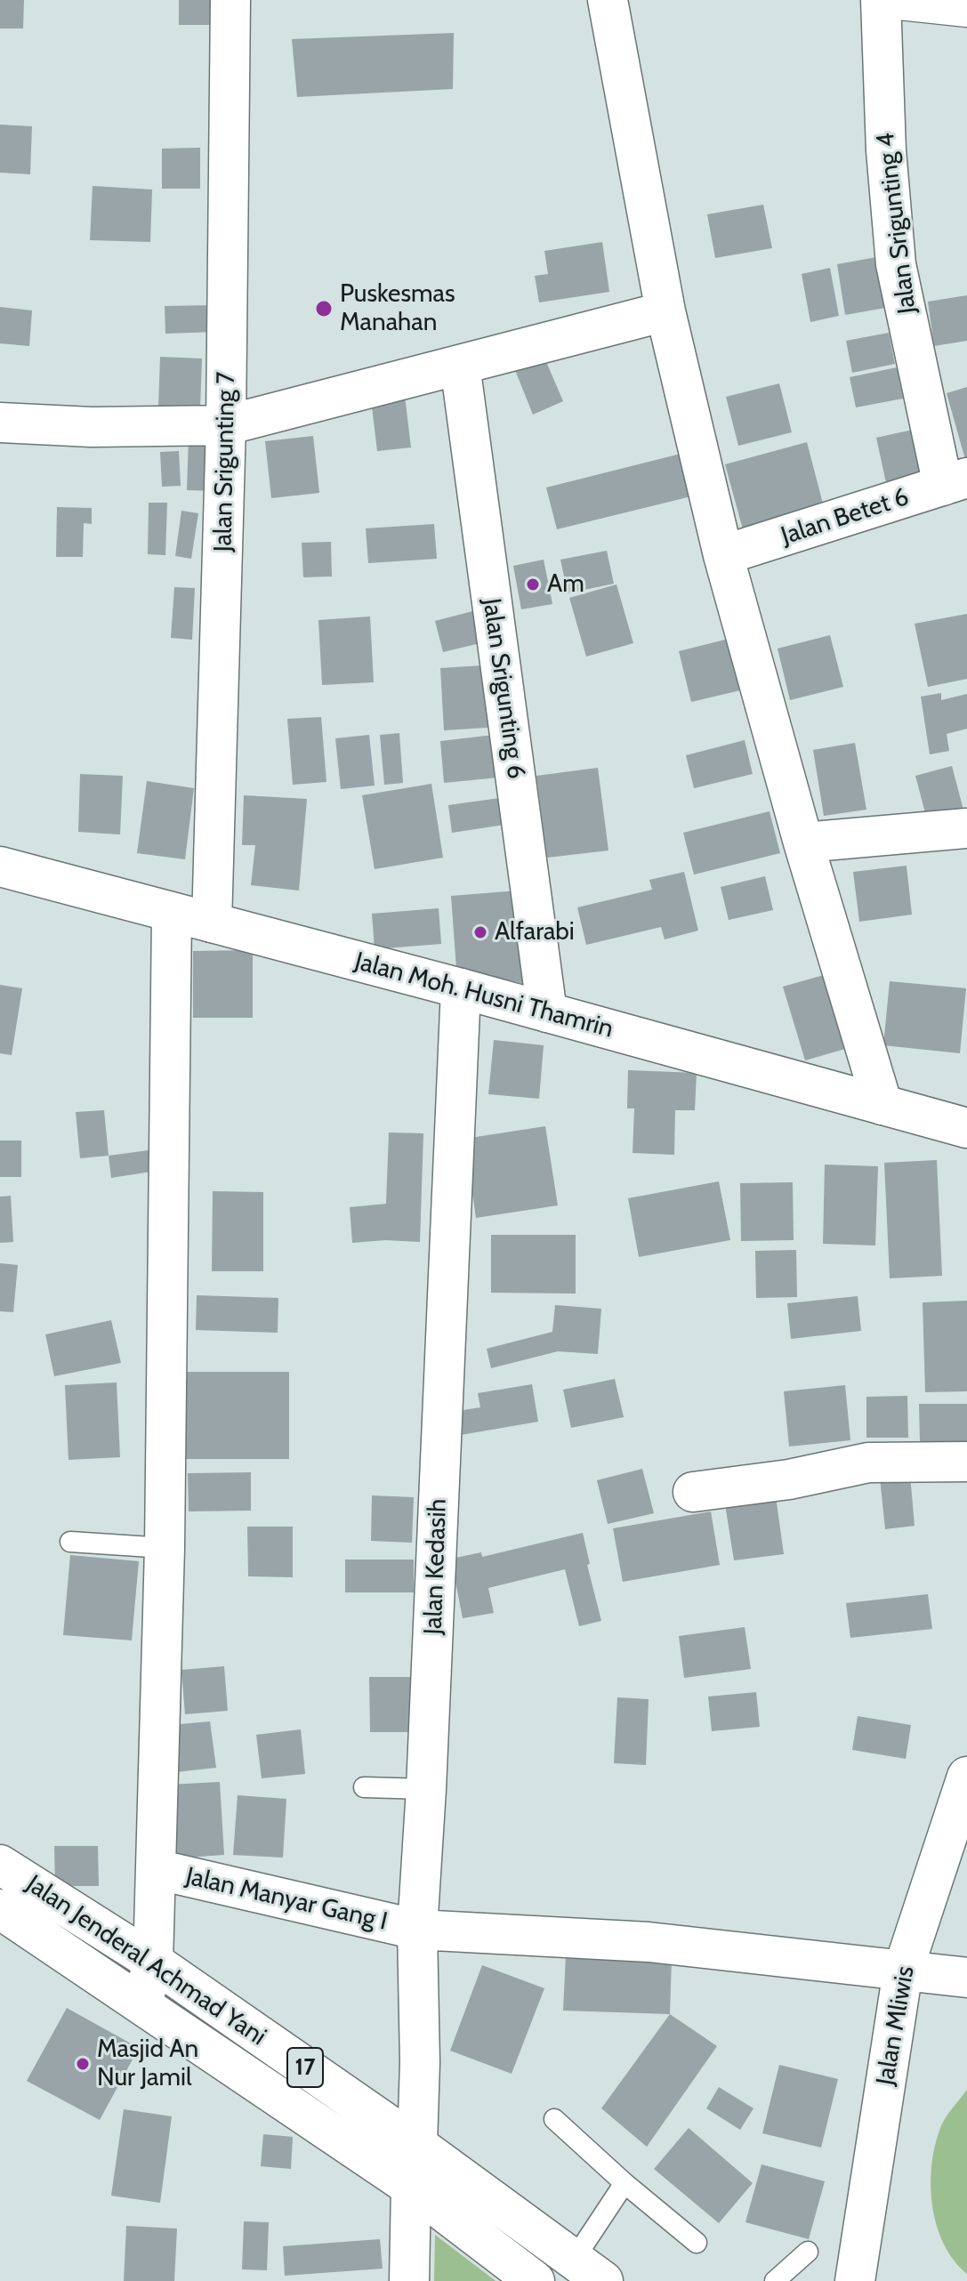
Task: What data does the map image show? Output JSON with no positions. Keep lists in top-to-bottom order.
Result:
{
  "streets": {
    "main road": [
      "Jalan Srigunting 4",
      "Jalan Srigunting 7",
      "Jalan Betet 6",
      "Jalan Srigunting 6",
      "Jalan Moh. Husni Thamrin",
      "Jalan Kedasih",
      "Jalan Manyar Gang I",
      "Jalan Jenderal Achmad Yani",
      "Jalan Mliwis",
      "17"
    ]
  },
  "crossings": [
    ["Jalan Srigunting 4", "Jalan Betet 6"],
    ["Jalan Srigunting 7", "Jalan Moh. Husni Thamrin"],
    ["Jalan Srigunting 6", "Jalan Moh. Husni Thamrin"],
    ["Jalan Moh. Husni Thamrin", "Jalan Kedasih"],
    ["Jalan Kedasih", "Jalan Manyar Gang I"],
    ["Jalan Kedasih", "Jalan Jenderal Achmad Yani"],
    ["Jalan Manyar Gang I", "Jalan Mliwis"]
  ],
  "places": [
    "Puskesmas Manahan",
    "Am",
    "Alfarabi",
    "Masjid An Nur Jamil"
  ]
}
